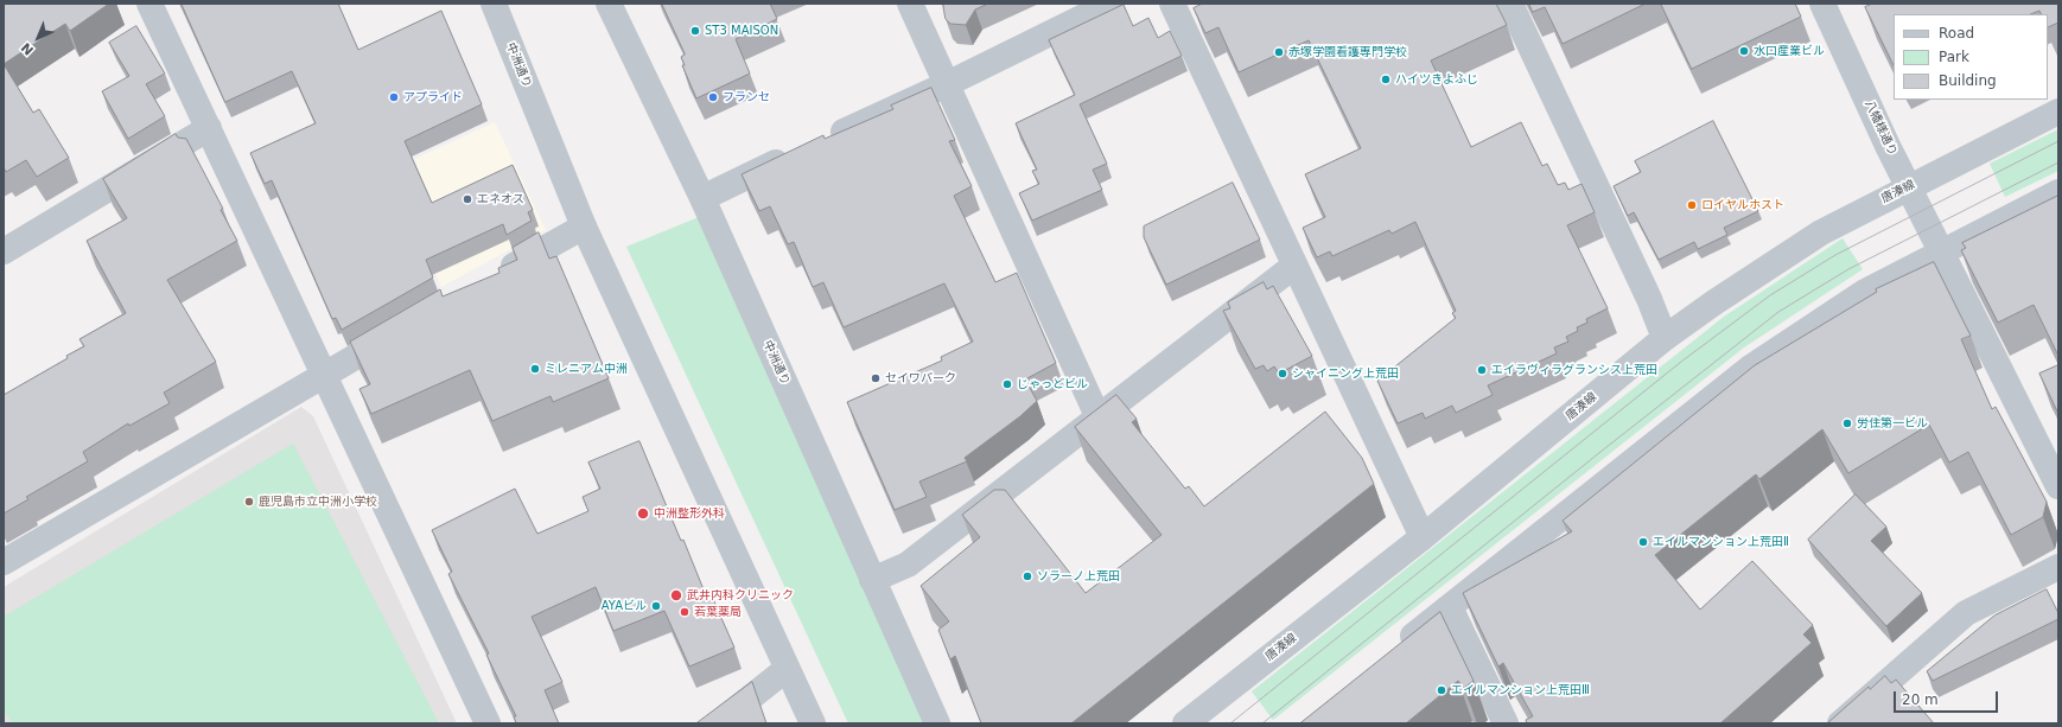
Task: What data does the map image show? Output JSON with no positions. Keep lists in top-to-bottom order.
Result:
{
  "streets": {
    "street": ["中洲通り", "八幡様通り", "唐湊線"]
  },
  "crossings": [
    ["八幡様通り", "唐湊線"]
  ],
  "places": [
    "ST3 MAISON",
    "水口産業ビル",
    "赤塚学園看護専門学校",
    "ハイツきよふじ",
    "アプライド",
    "フランセ",
    "エネオス",
    "ロイヤルホスト",
    "ミレニアム中洲",
    "エイラヴィラグランシス上荒田",
    "シャイニング上荒田",
    "セイワパーク",
    "じゃっどビル",
    "労住第一ビル",
    "鹿児島市立中洲小学校",
    "中洲整形外科",
    "エイルマンション上荒田Ⅱ",
    "ソラーノ上荒田",
    "武井内科クリニック",
    "AYAビル",
    "若葉薬局",
    "エイルマンション上荒田Ⅲ"
  ],
  "legend": ["Road", "Park", "Building"],
  "scale_bar": "20 m",
  "north": "bottom left"
}
